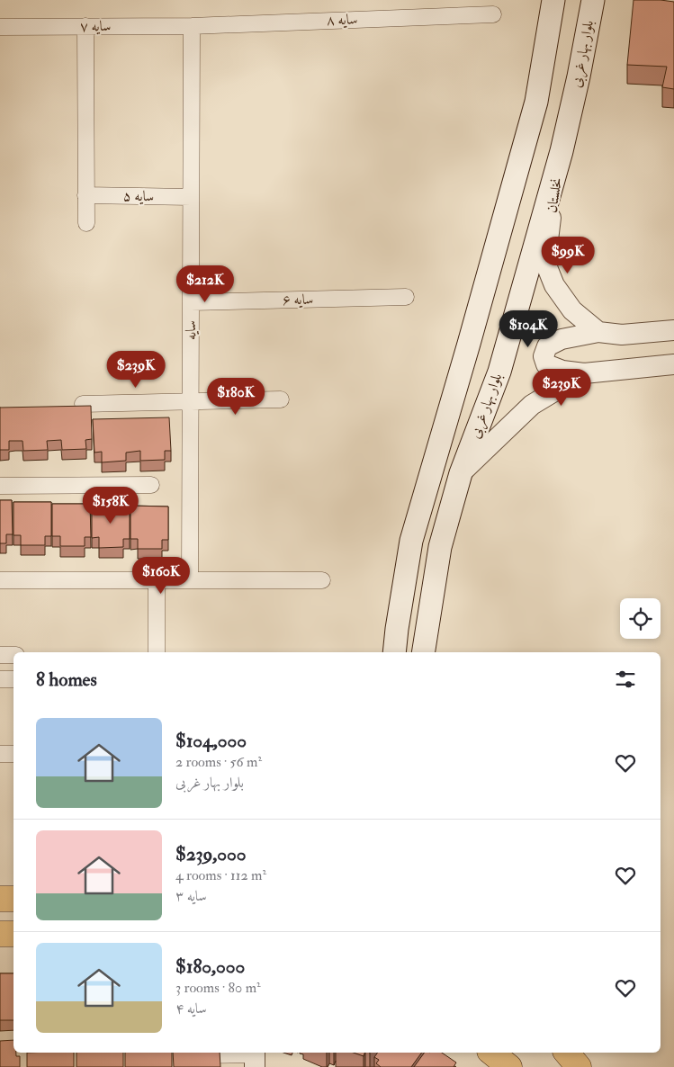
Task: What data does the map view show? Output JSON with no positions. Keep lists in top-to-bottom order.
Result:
{
  "streets": {
    "main road": ["بلوار بهار غربی"],
    "street": [
      "سایه ۸",
      "سایه ۷",
      "نخلستان",
      "سایه ۵",
      "سایه ۶",
      "سایه"
    ]
  },
  "crossings": [
    ["سایه ۸", "سایه ۷"],
    ["سایه ۸", "سایه"],
    ["سایه ۷", "سایه"],
    ["بلوار بهار غربی", "نخلستان"],
    ["سایه ۵", "سایه"],
    ["سایه ۶", "سایه"]
  ],
  "page": {
    "price": [
      "$99K",
      "$212K",
      "$104K",
      "$239K",
      "$239K",
      "$180K",
      "$158K",
      "$160K"
    ],
    "heading": "8 homes",
    "list": [
      {
        "name": "$104,000",
        "note": "2 rooms · 56 m² · بلوار بهار غربی"
      },
      {
        "name": "$239,000",
        "note": "4 rooms · 112 m² · سایه ۳"
      },
      {
        "name": "$180,000",
        "note": "3 rooms · 80 m² · سایه ۴"
      }
    ]
  }
}
